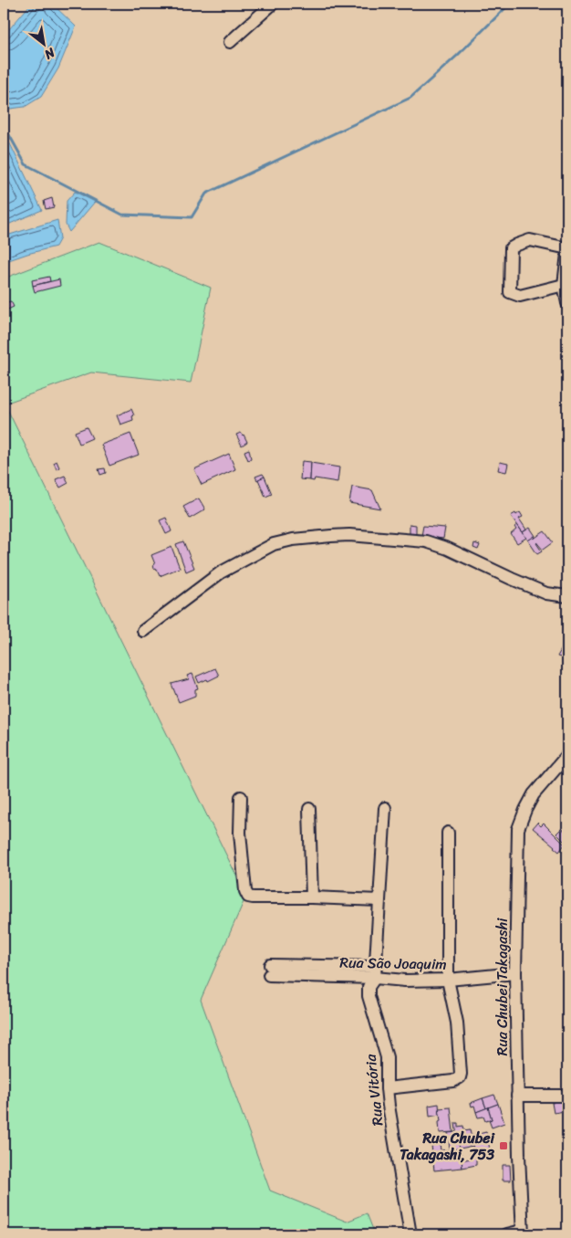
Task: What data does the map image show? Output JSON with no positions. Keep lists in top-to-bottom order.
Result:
{
  "streets": {
    "street": ["Rua São Joaquim", "Rua Chubei Takagashi", "Rua Vitória"]
  },
  "crossings": [
    ["Rua São Joaquim", "Rua Chubei Takagashi"],
    ["Rua São Joaquim", "Rua Vitória"]
  ],
  "places": {
    "transit": ["Rua Chubei Takagashi, 753"]
  },
  "north": "bottom right"
}
